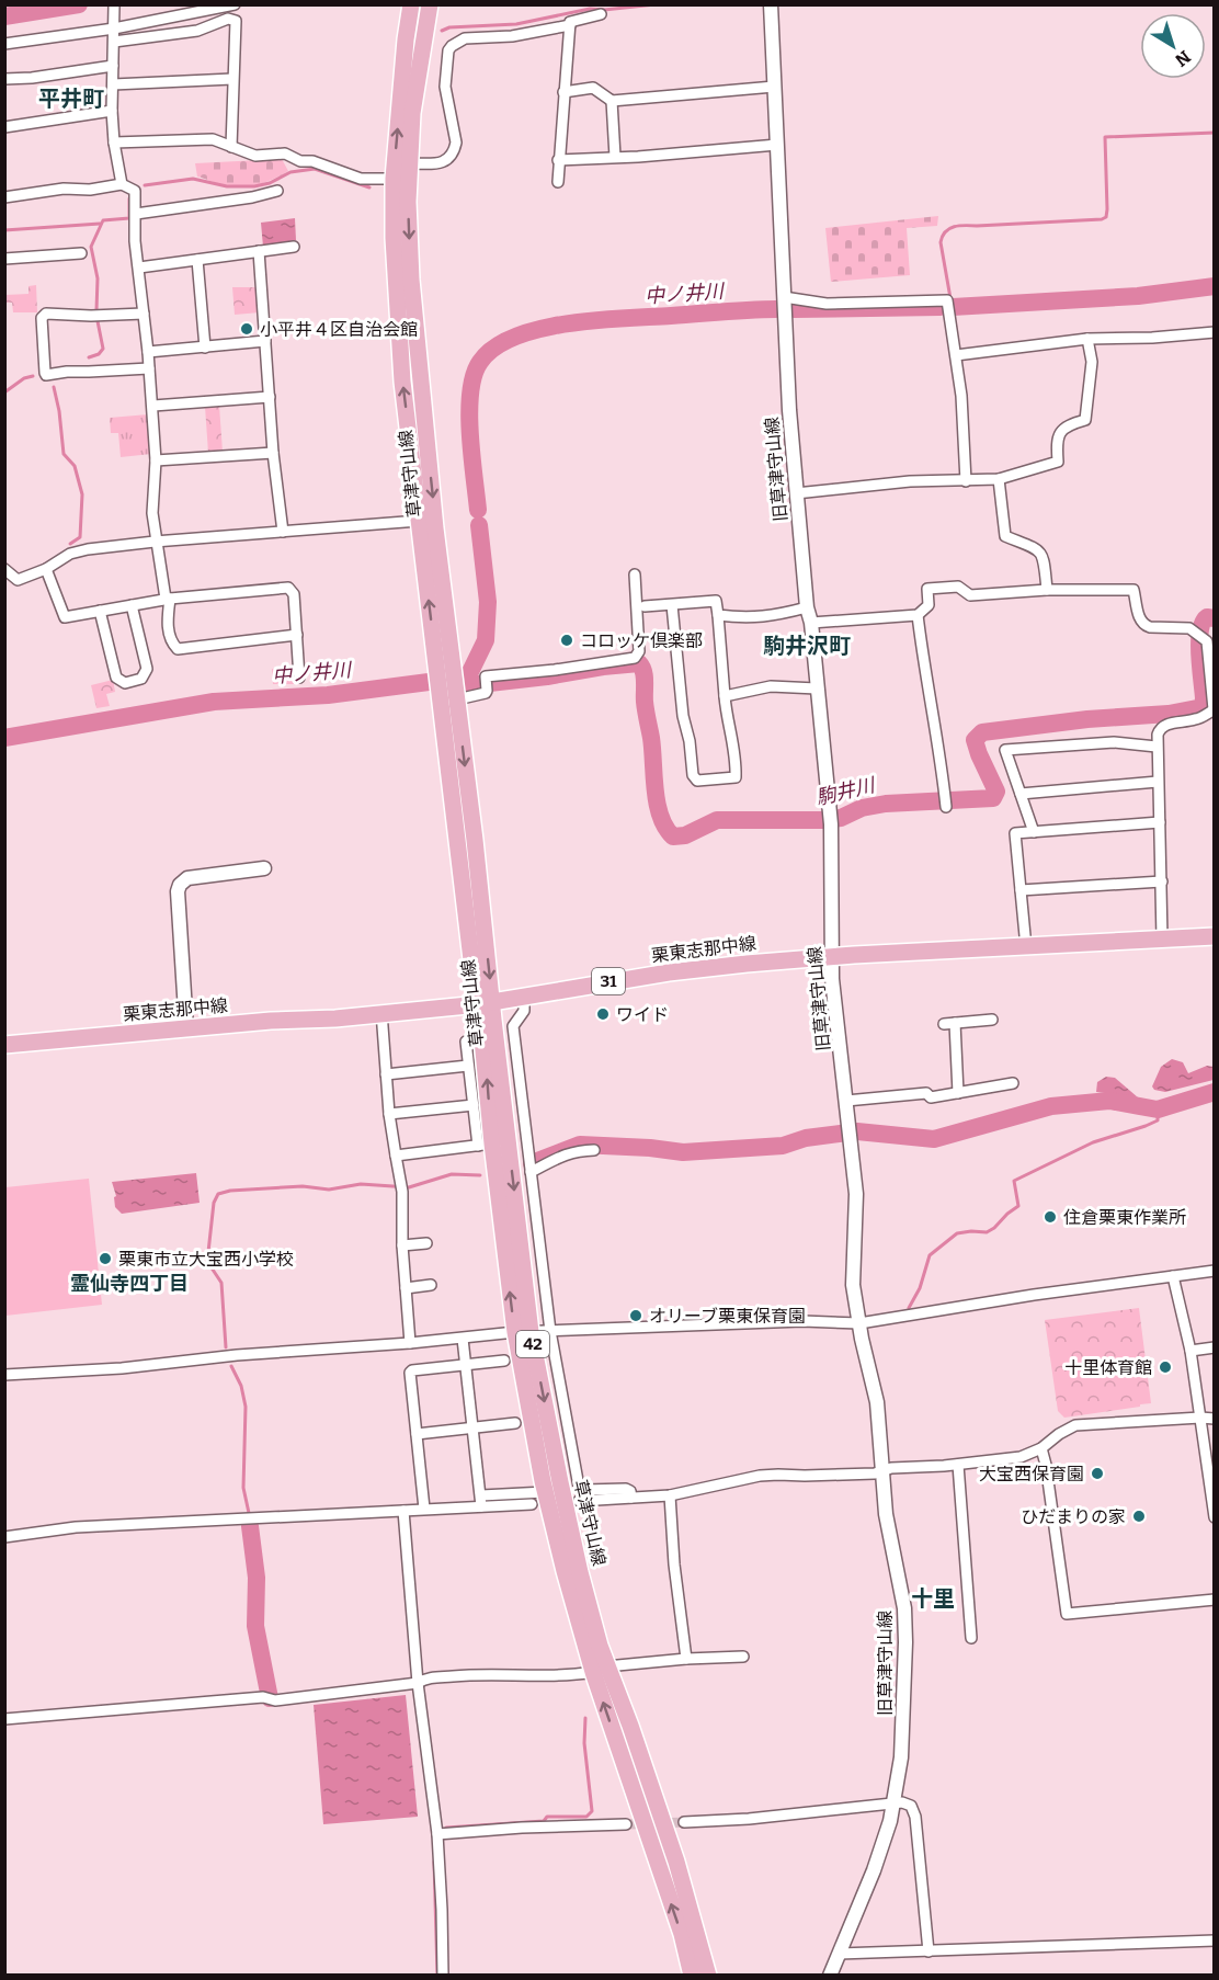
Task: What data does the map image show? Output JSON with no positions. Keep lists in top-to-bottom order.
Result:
{
  "streets": {
    "main road": [
      "草津守山線",
      "栗東志那中線",
      "31",
      "42"
    ],
    "street": ["旧草津守山線"]
  },
  "crossings": [
    ["旧草津守山線", "栗東志那中線"],
    ["草津守山線", "栗東志那中線"]
  ],
  "districts": [
    "平井町",
    "駒井沢町",
    "霊仙寺四丁目",
    "十里"
  ],
  "water": ["中ノ井川", "駒井川"],
  "places": [
    "小平井４区自治会館",
    "コロッケ倶楽部",
    "ワイド",
    "住倉栗東作業所",
    "栗東市立大宝西小学校",
    "オリーブ栗東保育園",
    "十里体育館",
    "大宝西保育園",
    "ひだまりの家"
  ],
  "north": "bottom right"
}
